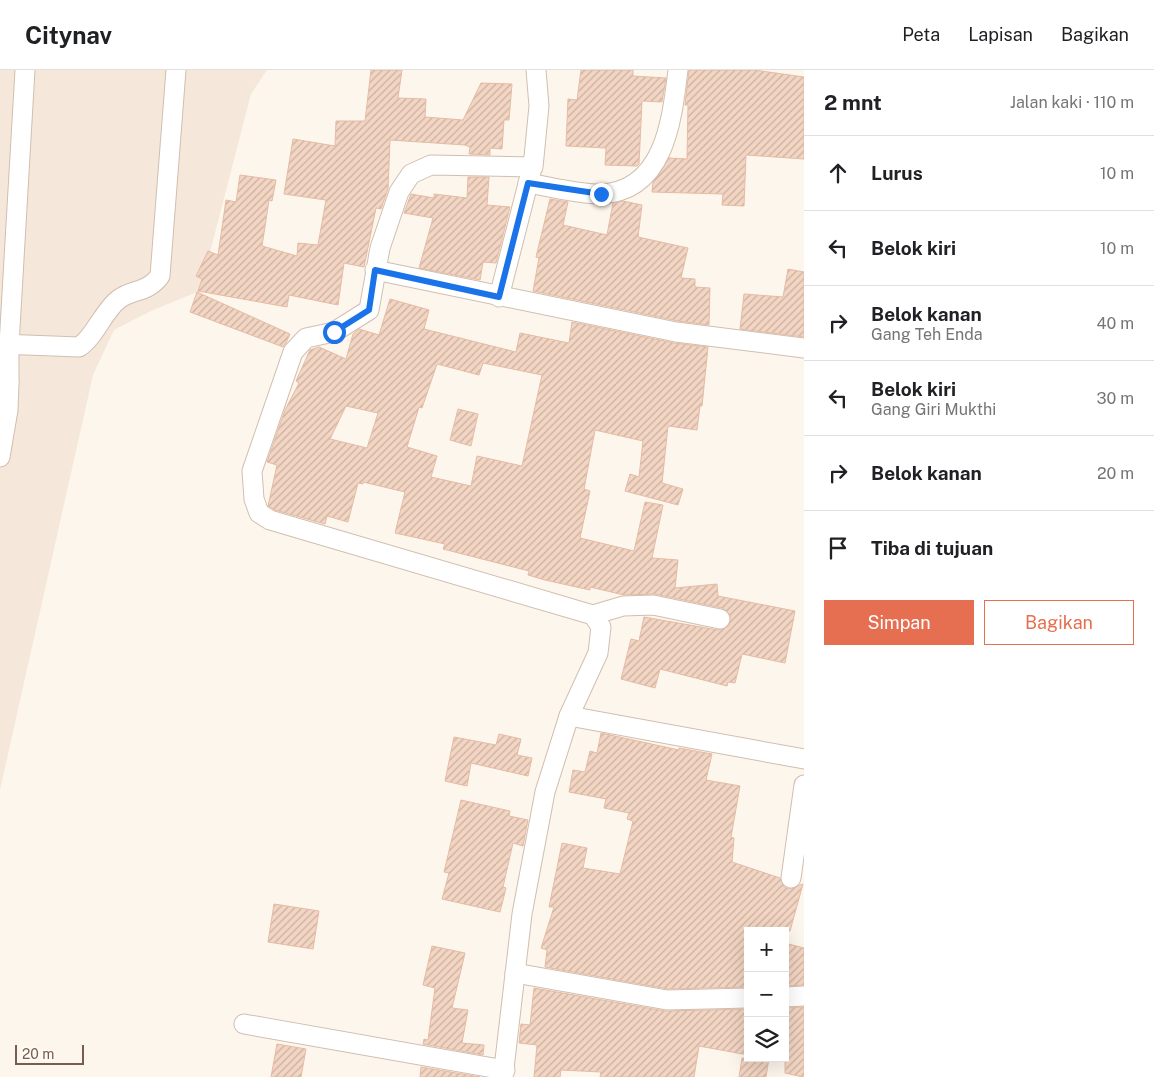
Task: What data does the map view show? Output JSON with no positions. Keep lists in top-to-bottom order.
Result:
{
  "scale_bar": "20 m",
  "page": {
    "header": "Citynav",
    "nav": ["Peta", "Lapisan", "Bagikan"],
    "heading": ["2 mnt", "Jalan kaki · 110 m"],
    "list": [
      ["Lurus", "10 m"],
      ["Belok kiri", "10 m"],
      ["Belok kanan", "Gang Teh Enda", "40 m"],
      ["Belok kiri", "Gang Giri Mukthi", "30 m"],
      ["Belok kanan", "20 m"],
      "Tiba di tujuan"
    ],
    "buttons": ["Simpan", "Bagikan"],
    "map_buttons": ["+", "−"],
    "scale": "20 m"
  }
}
